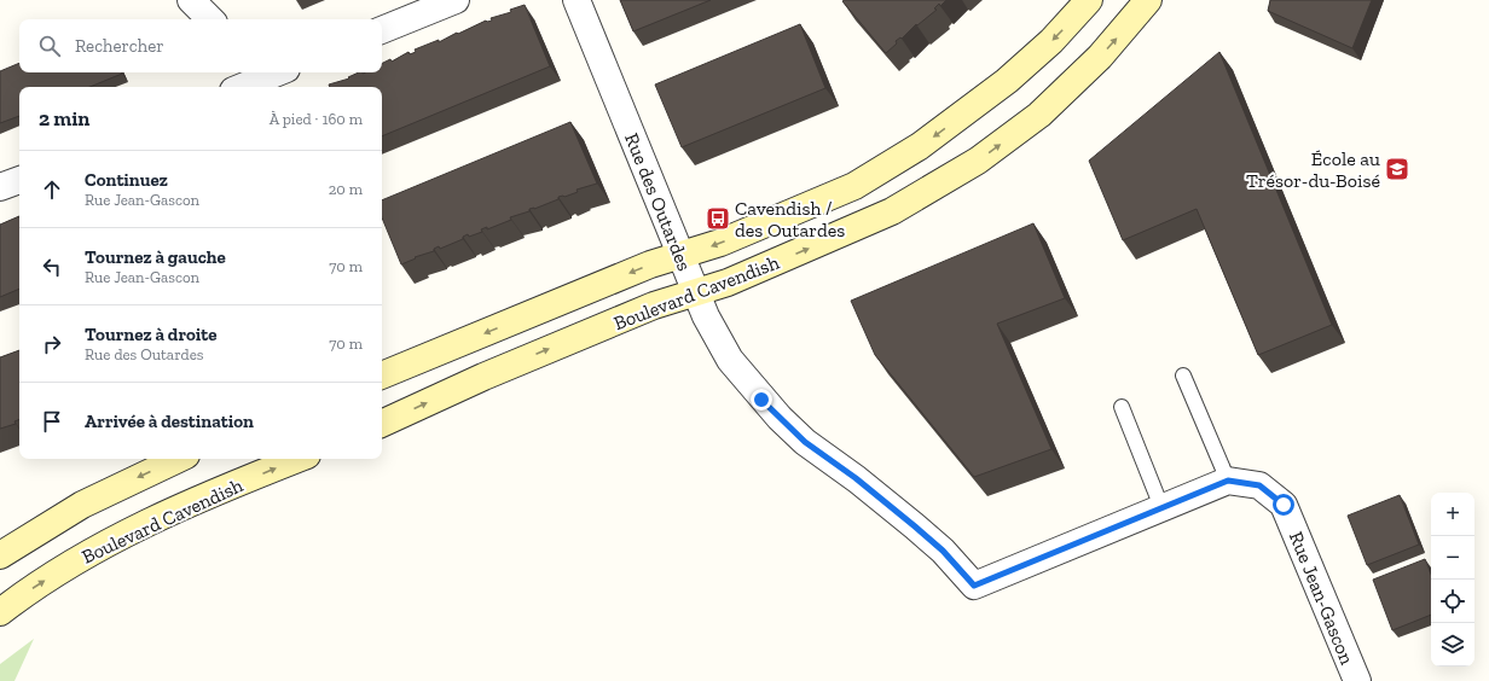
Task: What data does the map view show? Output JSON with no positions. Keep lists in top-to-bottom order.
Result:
{
  "streets": {
    "main road": ["Boulevard Cavendish"],
    "street": ["Rue des Outardes", "Rue Jean-Gascon"]
  },
  "crossings": [
    ["Rue des Outardes", "Boulevard Cavendish"]
  ],
  "places": {
    "school or university": ["École au Trésor-du-Boisé"],
    "bus stop": ["Cavendish / des Outardes"]
  },
  "page": {
    "search": "Rechercher",
    "heading": ["2 min", "À pied · 160 m"],
    "list": [
      ["Continuez", "Rue Jean-Gascon", "20 m"],
      ["Tournez à gauche", "Rue Jean-Gascon", "70 m"],
      ["Tournez à droite", "Rue des Outardes", "70 m"],
      "Arrivée à destination"
    ],
    "map_buttons": ["+", "−"]
  }
}
